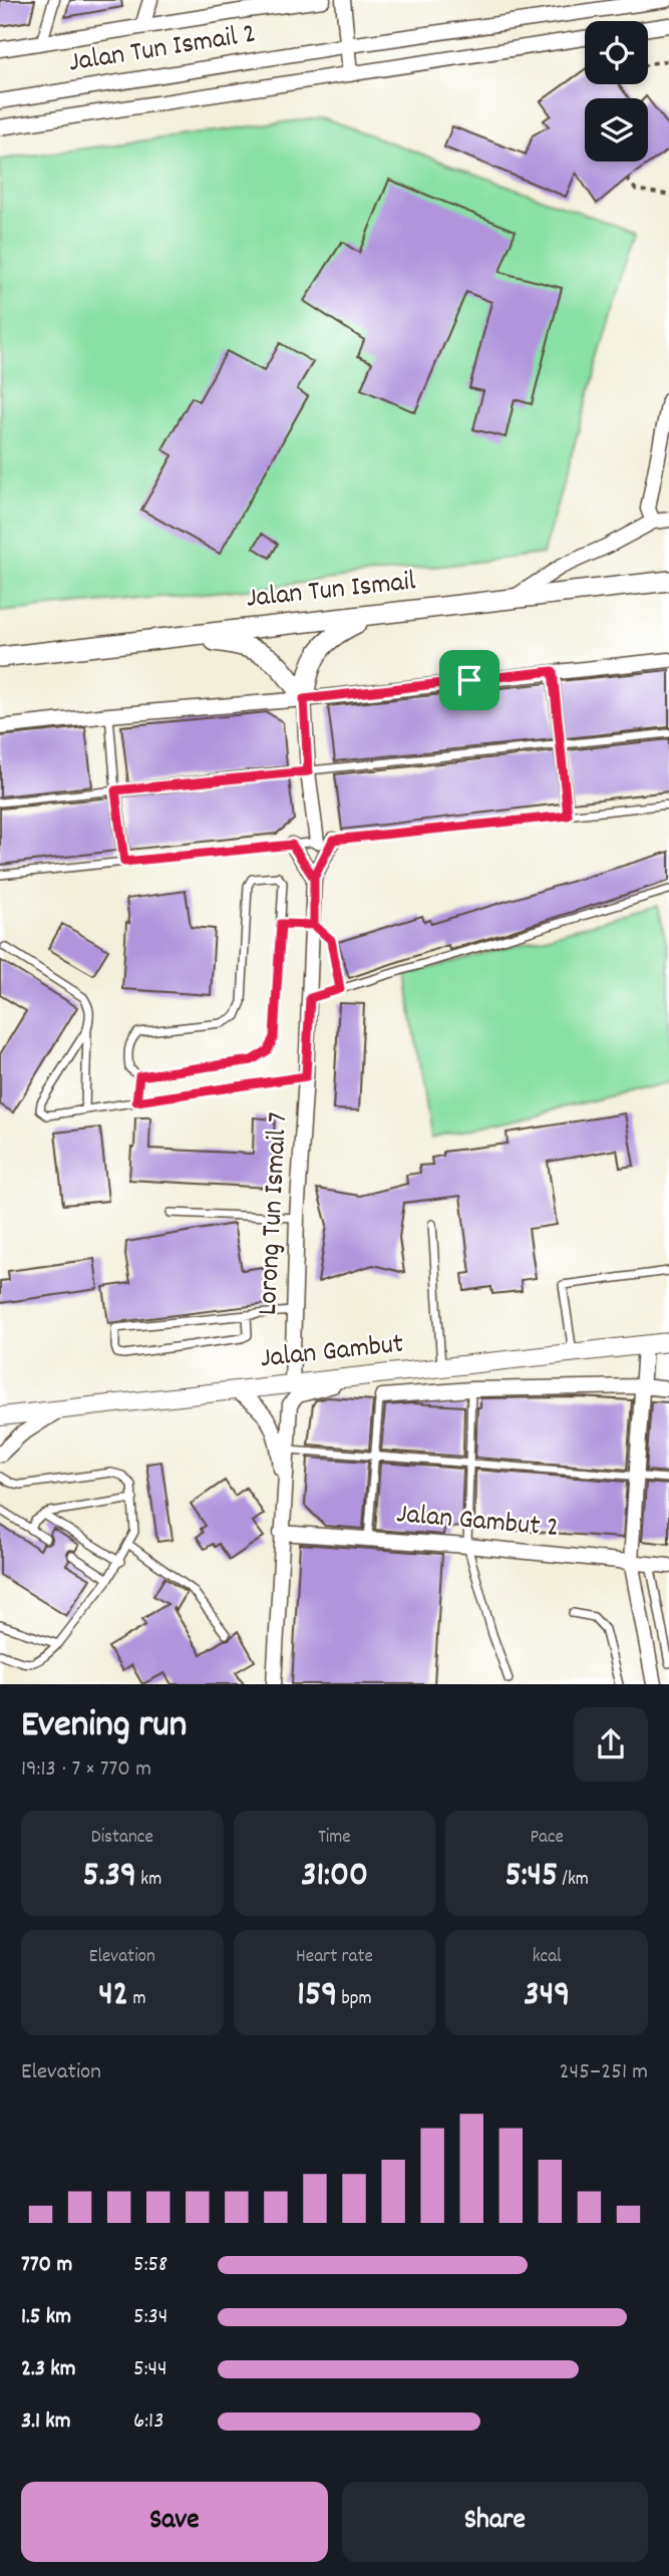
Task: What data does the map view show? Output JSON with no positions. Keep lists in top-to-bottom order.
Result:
{
  "streets": {
    "main road": ["Jalan Tun Ismail"],
    "street": [
      "Jalan Tun Ismail 2",
      "Lorong Tun Ismail 7",
      "Jalan Gambut",
      "Jalan Gambut 2"
    ]
  },
  "crossings": [
    ["Lorong Tun Ismail 7", "Jalan Gambut"]
  ],
  "page": {
    "heading": ["Evening run", "19:13 · 7 × 770 m"],
    "stats": [
      ["Distance", "5.39 km"],
      ["Time", "31:00"],
      ["Pace", "5:45 /km"],
      ["Elevation", "42 m"],
      ["Heart rate", "159 bpm"],
      ["kcal", "349"]
    ],
    "chart": ["Elevation", "245–251 m"],
    "list": [
      {
        "name": "770 m",
        "note": "5:58"
      },
      {
        "name": "1.5 km",
        "note": "5:34"
      },
      {
        "name": "2.3 km",
        "note": "5:44"
      },
      {
        "name": "3.1 km",
        "note": "6:13"
      }
    ],
    "buttons": ["Save", "Share"]
  }
}
